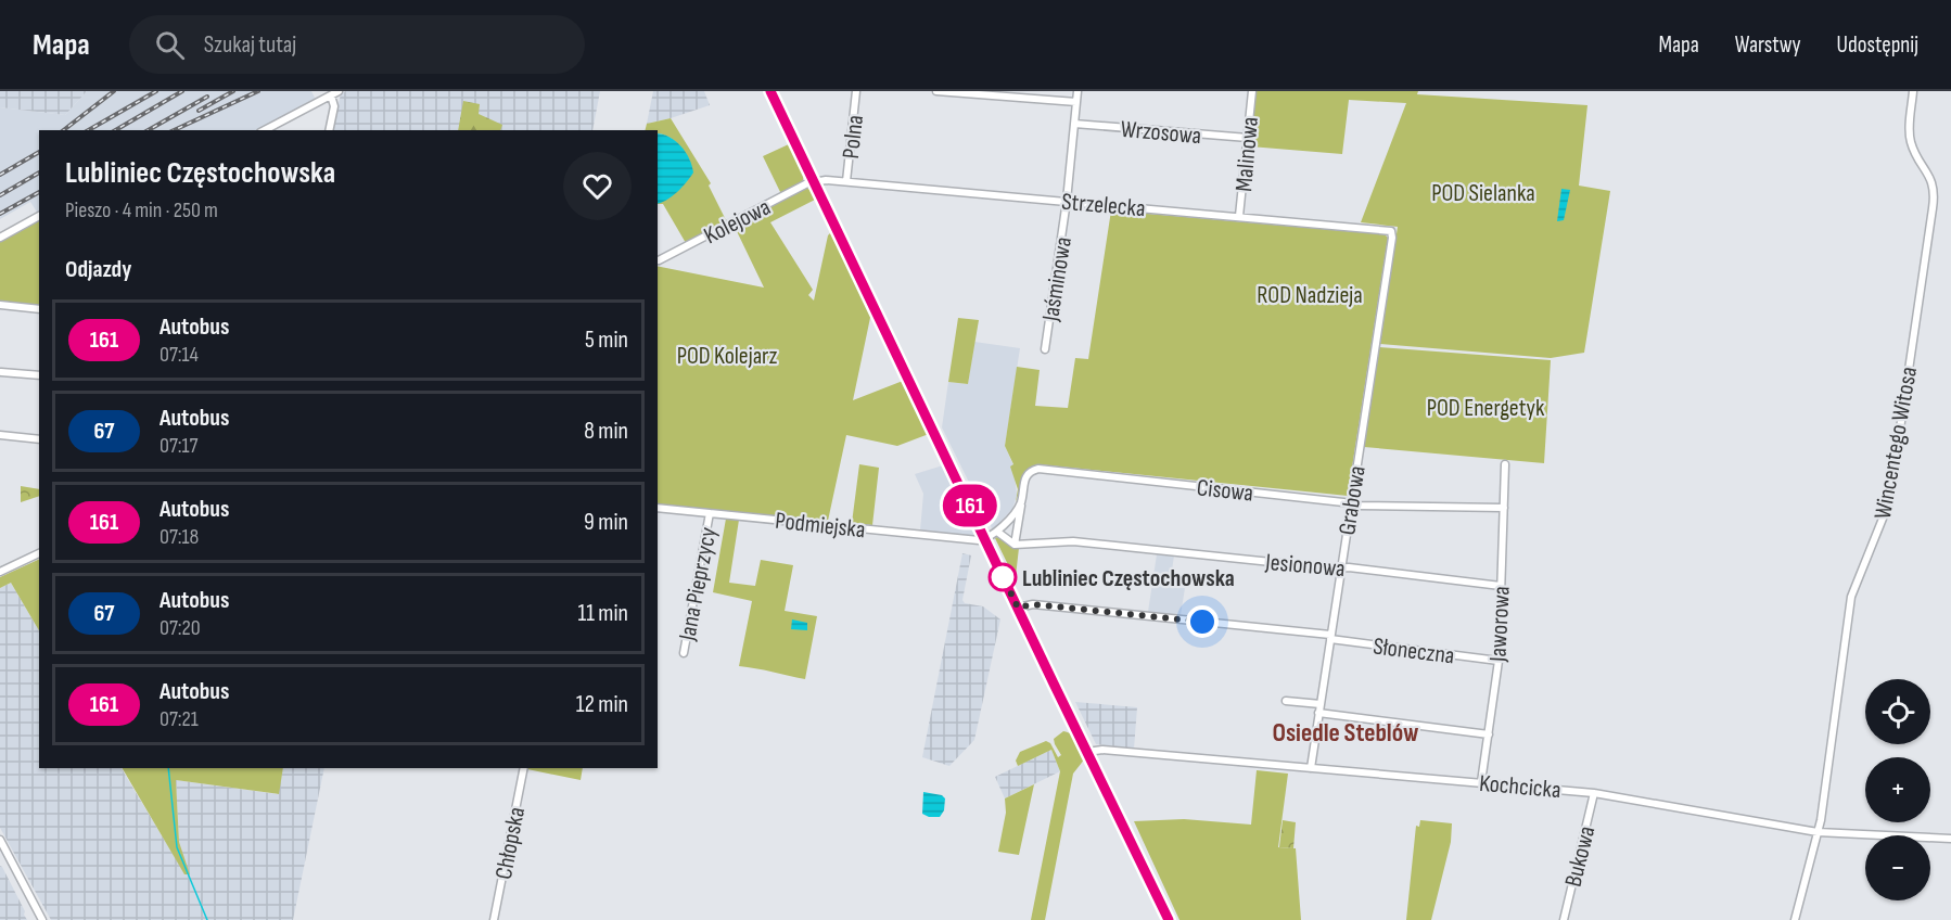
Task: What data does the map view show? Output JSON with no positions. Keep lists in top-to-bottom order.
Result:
{
  "streets": {
    "street": [
      "Wrzosowa",
      "Polna",
      "Malinowa",
      "Strzelecka",
      "Kolejowa",
      "Jaśminowa",
      "Wincentego Witosa",
      "Cisowa",
      "Grabowa",
      "Podmiejska",
      "Jesionowa",
      "Jana Pieprzycy",
      "Jaworowa",
      "Słoneczna",
      "Kochcicka",
      "Chłopska",
      "Bukowa"
    ]
  },
  "crossings": [
    ["Wrzosowa", "Malinowa"],
    ["Wrzosowa", "Jaśminowa"],
    ["Polna", "Strzelecka"],
    ["Malinowa", "Strzelecka"],
    ["Strzelecka", "Kolejowa"],
    ["Strzelecka", "Jaśminowa"],
    ["Strzelecka", "Grabowa"],
    ["Wincentego Witosa", "Kochcicka"],
    ["Cisowa", "Grabowa"],
    ["Cisowa", "Podmiejska"],
    ["Cisowa", "Jaworowa"],
    ["Grabowa", "Jesionowa"],
    ["Grabowa", "Słoneczna"],
    ["Grabowa", "Kochcicka"],
    ["Podmiejska", "Jana Pieprzycy"],
    ["Jesionowa", "Jaworowa"],
    ["Jaworowa", "Słoneczna"],
    ["Jaworowa", "Kochcicka"],
    ["Kochcicka", "Bukowa"]
  ],
  "districts": ["Osiedle Steblów"],
  "parks": [
    "POD Sielanka",
    "ROD Nadzieja",
    "POD Kolejarz",
    "POD Energetyk"
  ],
  "places": ["Lubliniec Częstochowska"],
  "lines": ["bus line 161"],
  "page": {
    "header": "Mapa",
    "search": "Szukaj tutaj",
    "nav": ["Mapa", "Warstwy", "Udostępnij"],
    "on_map": "161",
    "heading": [
      ["Lubliniec Częstochowska", "Pieszo · 4 min · 250 m"],
      "Odjazdy"
    ],
    "list": [
      {
        "mark": "161",
        "name": "Autobus",
        "note": "07:14",
        "value": "5 min"
      },
      {
        "mark": "67",
        "name": "Autobus",
        "note": "07:17",
        "value": "8 min"
      },
      {
        "mark": "161",
        "name": "Autobus",
        "note": "07:18",
        "value": "9 min"
      },
      {
        "mark": "67",
        "name": "Autobus",
        "note": "07:20",
        "value": "11 min"
      },
      {
        "mark": "161",
        "name": "Autobus",
        "note": "07:21",
        "value": "12 min"
      }
    ],
    "map_buttons": ["+", "−"]
  }
}
